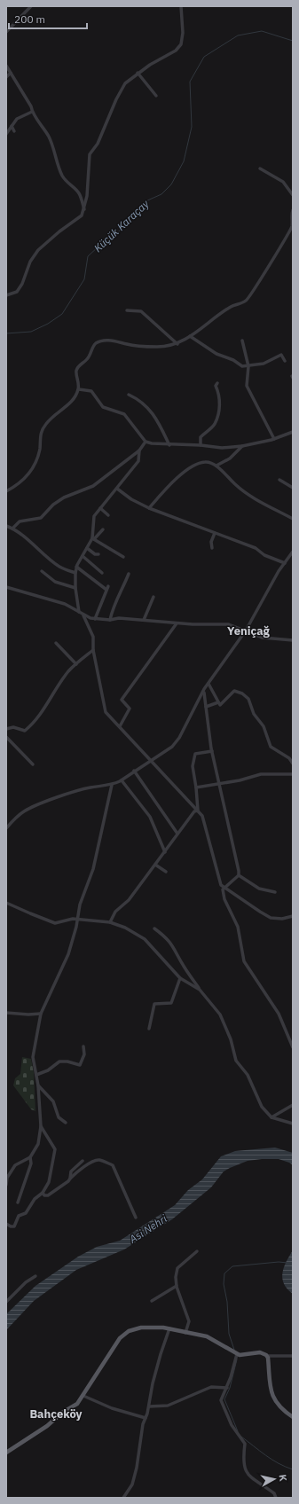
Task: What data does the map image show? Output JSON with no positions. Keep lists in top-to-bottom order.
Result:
{
  "districts": ["Yeniçağ", "Bahçeköy"],
  "water": ["Küçük Karaçay", "Asi Nehri"],
  "scale_bar": "200 m",
  "north": "right"
}
